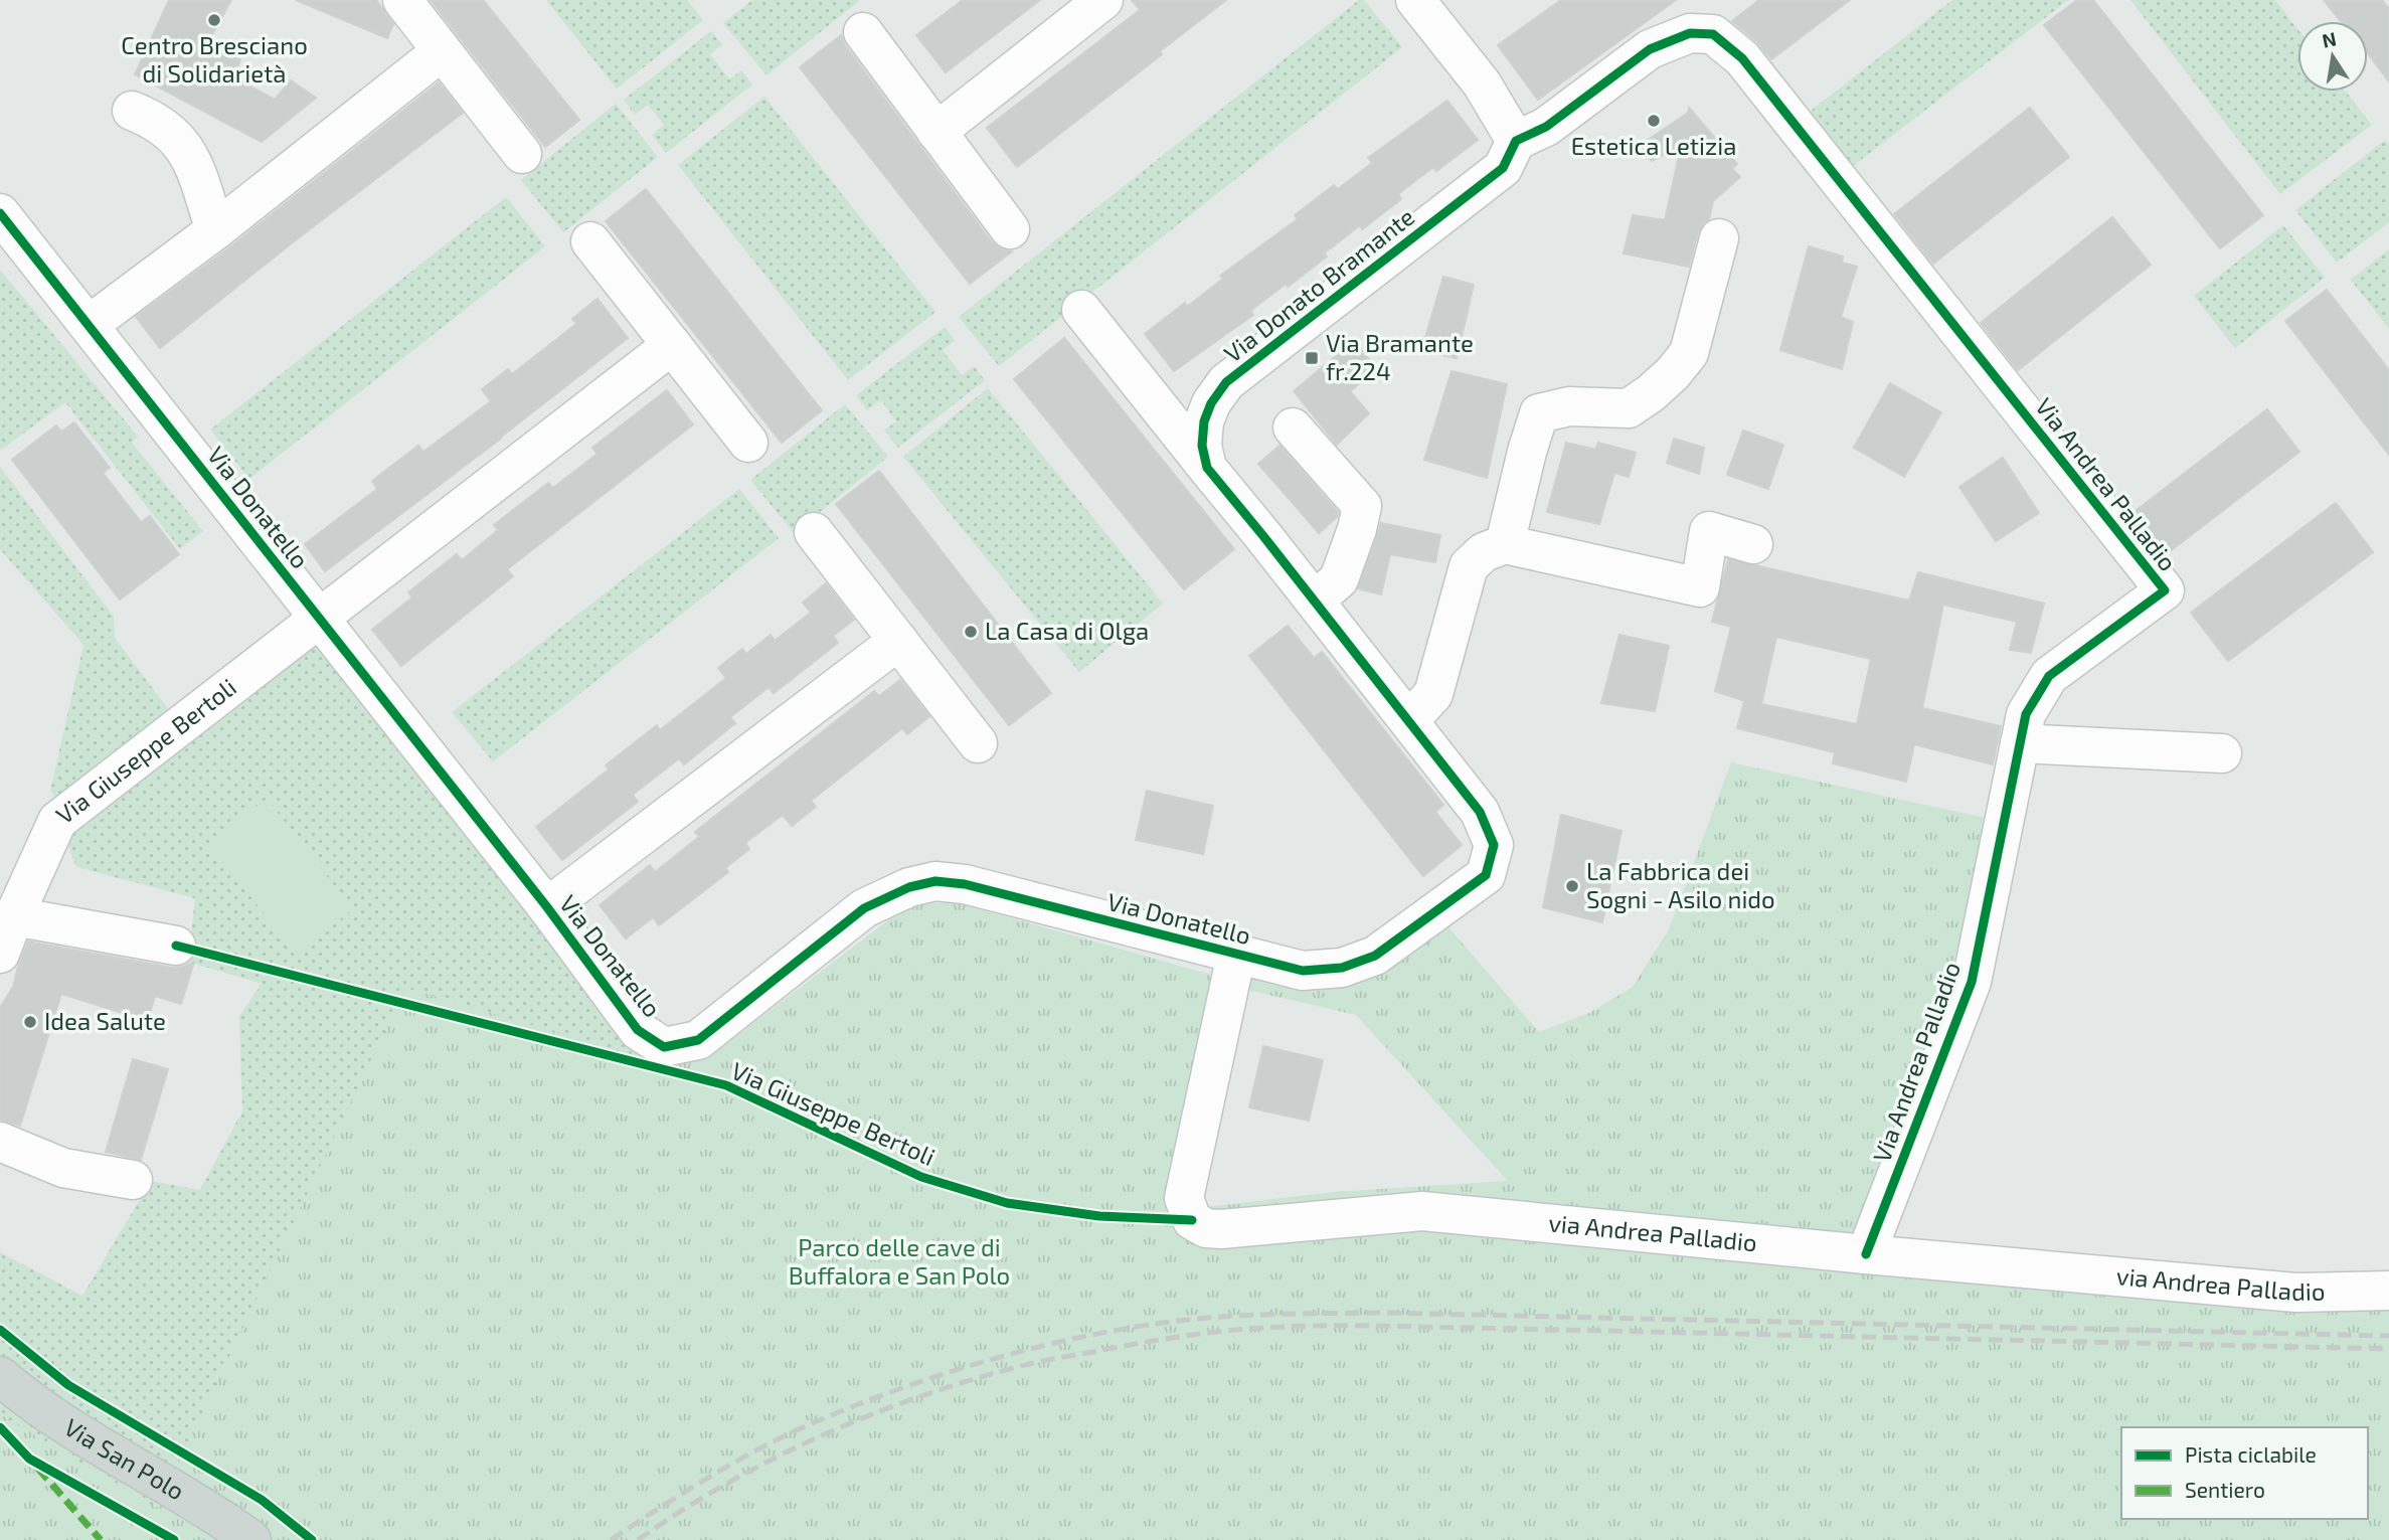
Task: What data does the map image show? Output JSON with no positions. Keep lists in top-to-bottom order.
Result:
{
  "streets": {
    "main road": ["Via San Polo"],
    "street": [
      "Via Donato Bramante",
      "Via Andrea Palladio",
      "Via Donatello",
      "Via Giuseppe Bertoli",
      "via Andrea Palladio"
    ]
  },
  "crossings": [
    ["Via Donato Bramante", "Via Andrea Palladio"],
    ["Via Andrea Palladio", "via Andrea Palladio"],
    ["Via Donatello", "Via Giuseppe Bertoli"],
    ["Via Donatello", "via Andrea Palladio"]
  ],
  "parks": ["Parco delle cave di Buffalora e San Polo"],
  "places": {
    "other": [
      "Centro Bresciano di Solidarietà",
      "Estetica Letizia",
      "La Casa di Olga",
      "La Fabbrica dei Sogni - Asilo nido",
      "Idea Salute"
    ],
    "transit": ["Via Bramante fr.224"]
  },
  "legend": ["Pista ciclabile", "Sentiero"],
  "north": "top"
}
